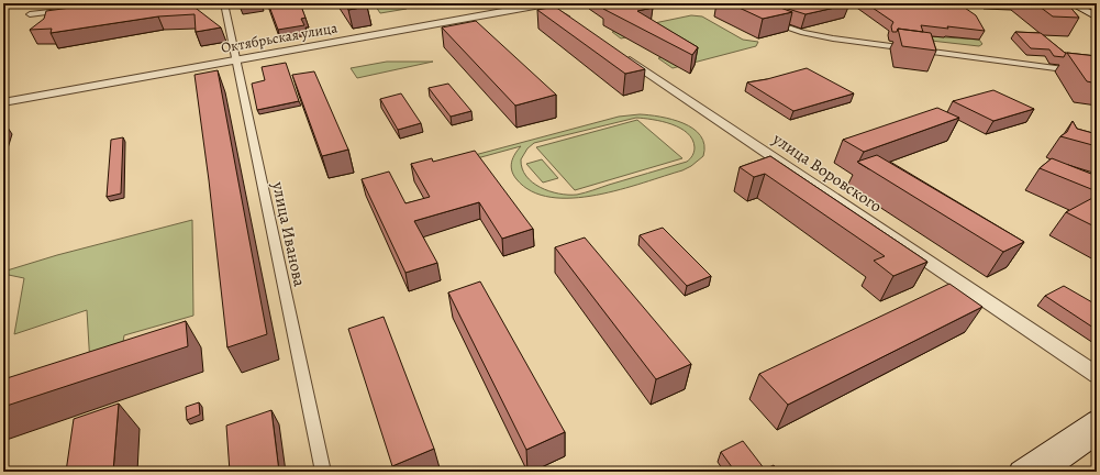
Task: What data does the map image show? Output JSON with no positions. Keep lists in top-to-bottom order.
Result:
{
  "streets": {
    "street": ["Октябрьская улица", "улица Воровского", "улица Иванова"]
  },
  "crossings": [
    ["Октябрьская улица", "улица Иванова"]
  ]
}
